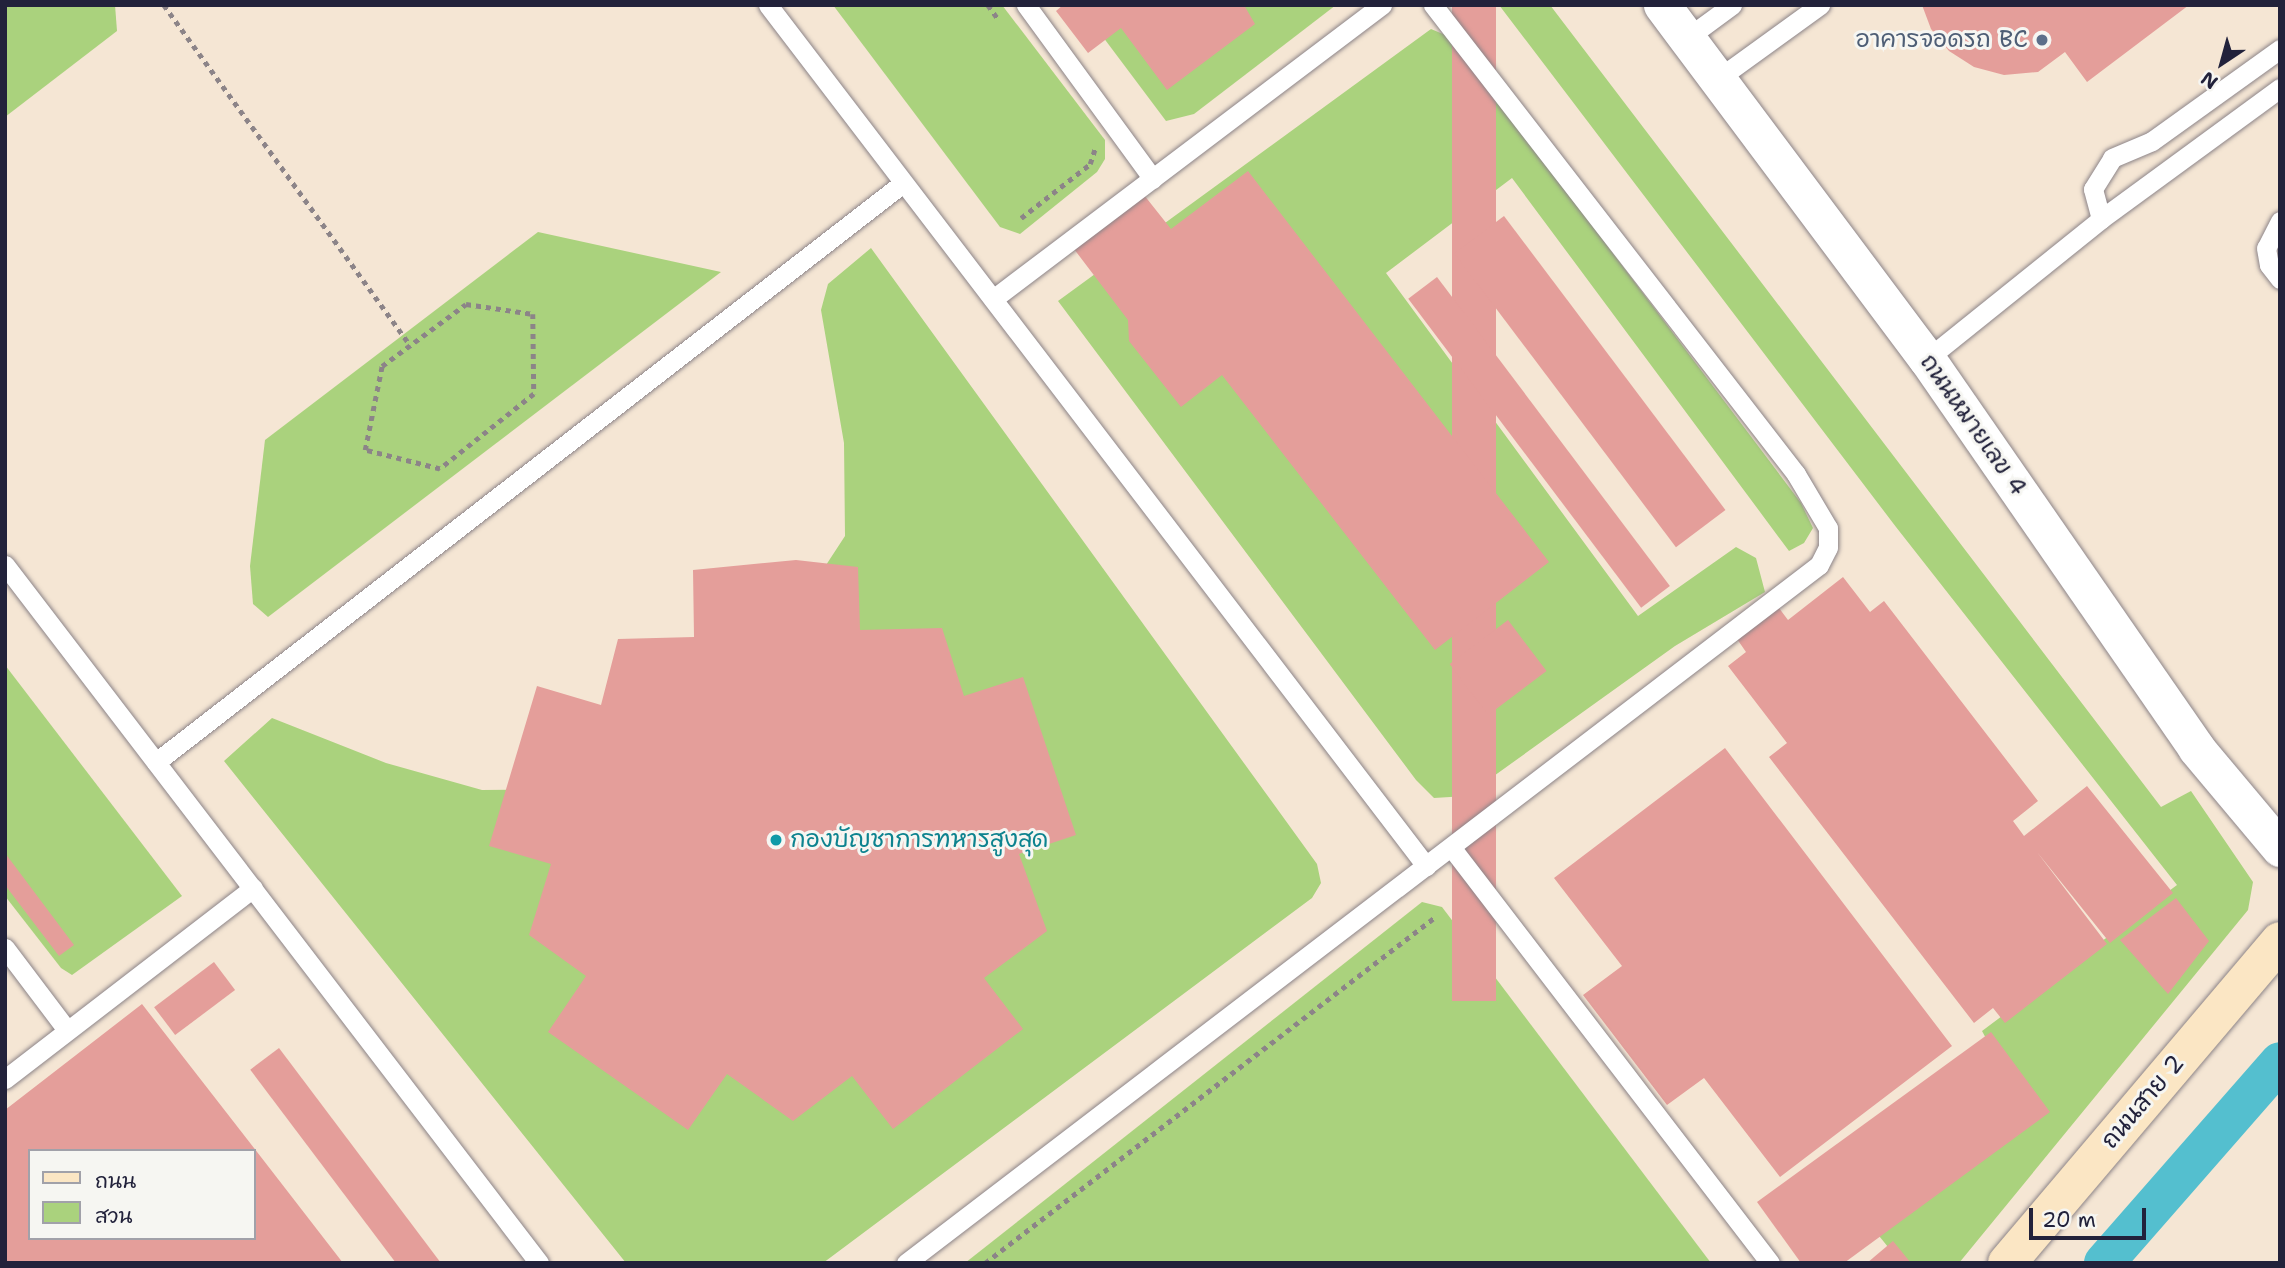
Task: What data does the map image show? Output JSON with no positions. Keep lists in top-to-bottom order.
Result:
{
  "streets": {
    "street": ["ถนนหมายเลข 4", "ถนนสาย 2"]
  },
  "places": ["อาคารจอดรถ BC", "กองบัญชาการทหารสูงสุด"],
  "legend": ["ถนน", "สวน"],
  "scale_bar": "20 m",
  "north": "bottom left"
}
